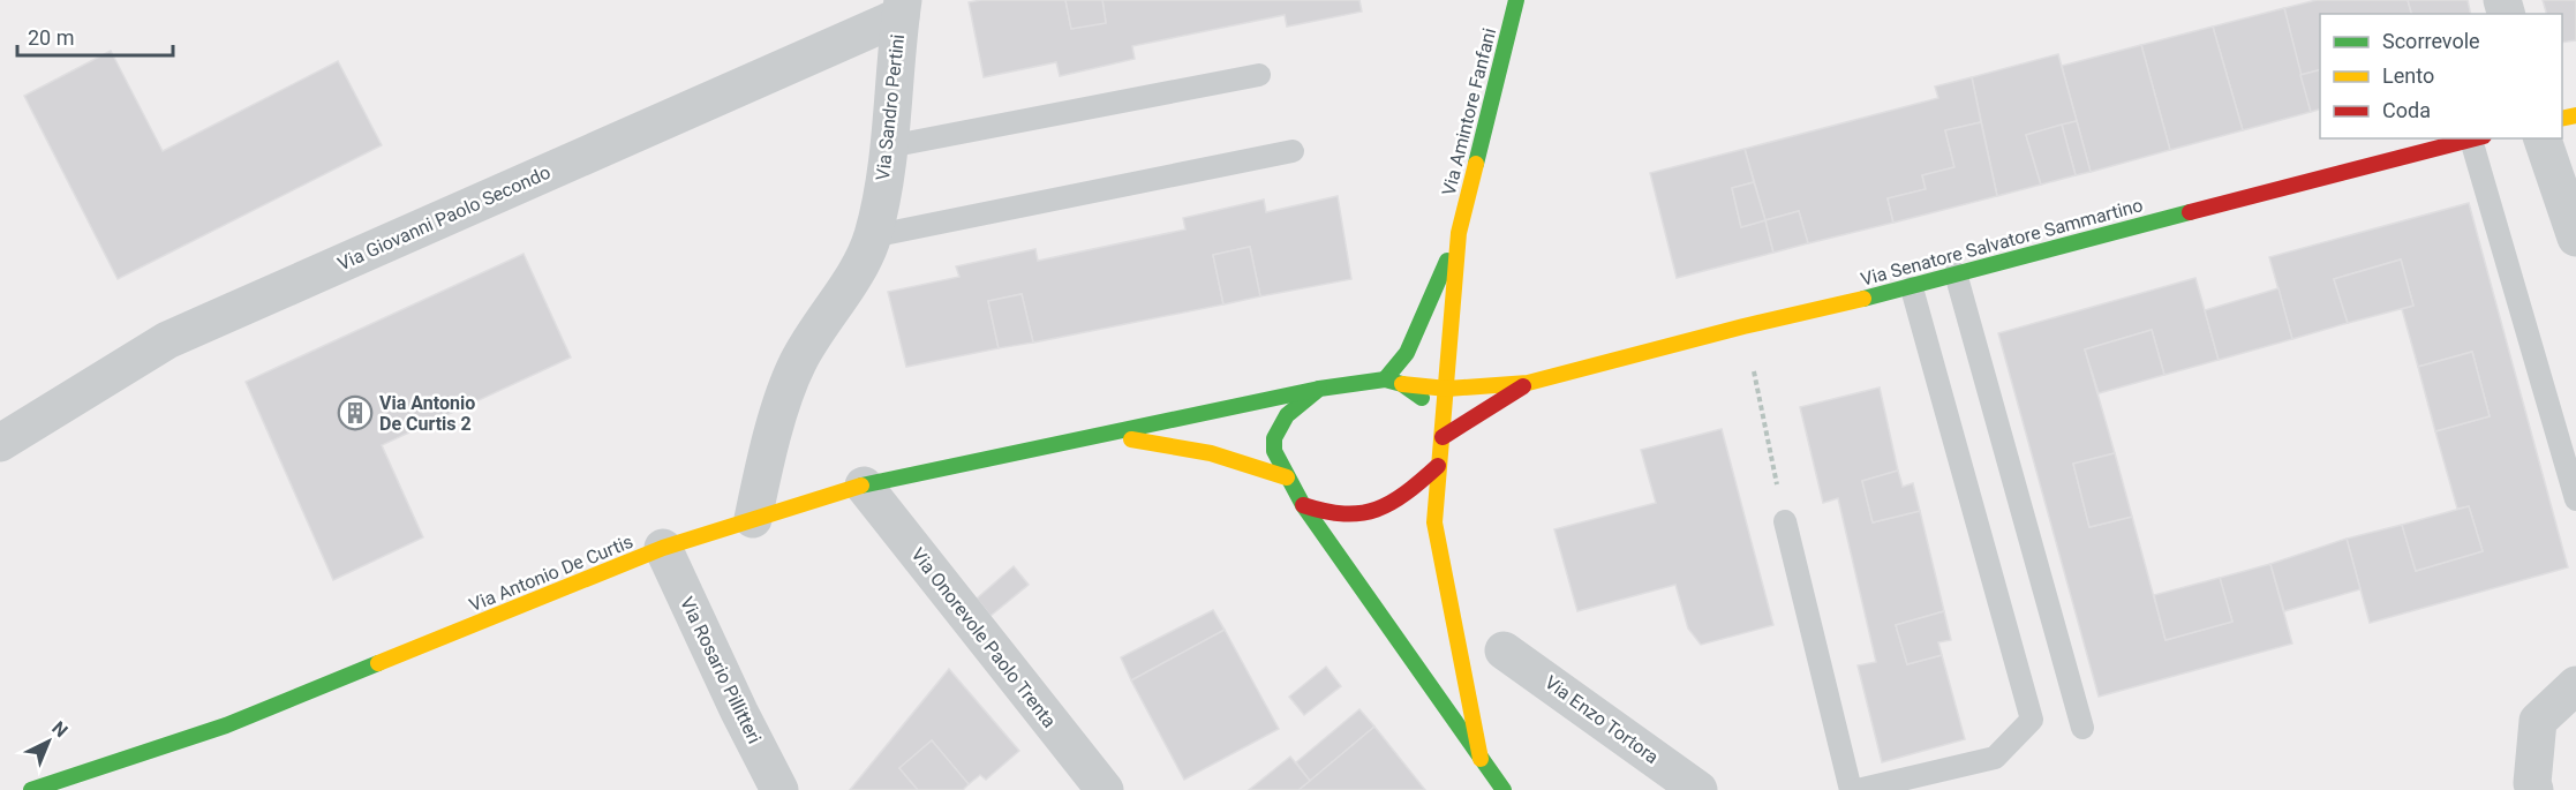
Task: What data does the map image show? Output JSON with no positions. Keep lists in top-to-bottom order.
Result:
{
  "streets": {
    "street": [
      "Via Sandro Pertini",
      "Via Amintore Fanfani",
      "Via Giovanni Paolo Secondo",
      "Via Senatore Salvatore Sammartino",
      "Via Antonio De Curtis",
      "Via Onorevole Paolo Trenta",
      "Via Rosario Pillitteri",
      "Via Enzo Tortora"
    ]
  },
  "crossings": [
    ["Via Sandro Pertini", "Via Giovanni Paolo Secondo"],
    ["Via Sandro Pertini", "Via Antonio De Curtis"],
    ["Via Antonio De Curtis", "Via Onorevole Paolo Trenta"],
    ["Via Antonio De Curtis", "Via Rosario Pillitteri"]
  ],
  "places": {
    "building": ["Via Antonio De Curtis 2"]
  },
  "legend": ["Scorrevole", "Lento", "Coda"],
  "scale_bar": "20 m",
  "north": "top right"
}
